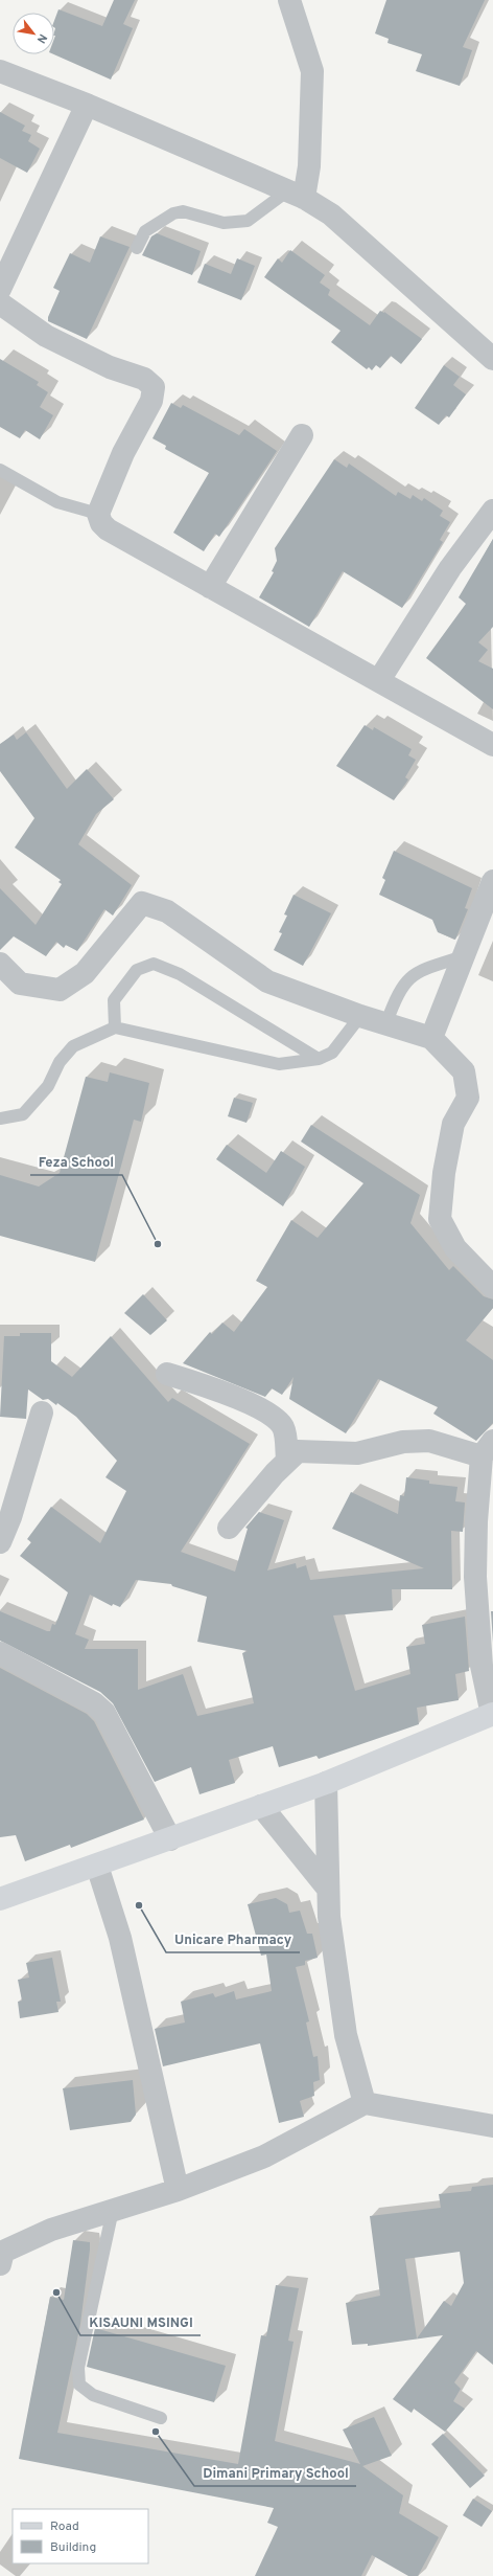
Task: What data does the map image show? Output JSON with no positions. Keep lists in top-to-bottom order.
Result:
{
  "places": [
    "Feza School",
    "Unicare Pharmacy",
    "KISAUNI MSINGI",
    "Dimani Primary School"
  ],
  "legend": ["Road", "Building"],
  "north": "bottom right"
}
